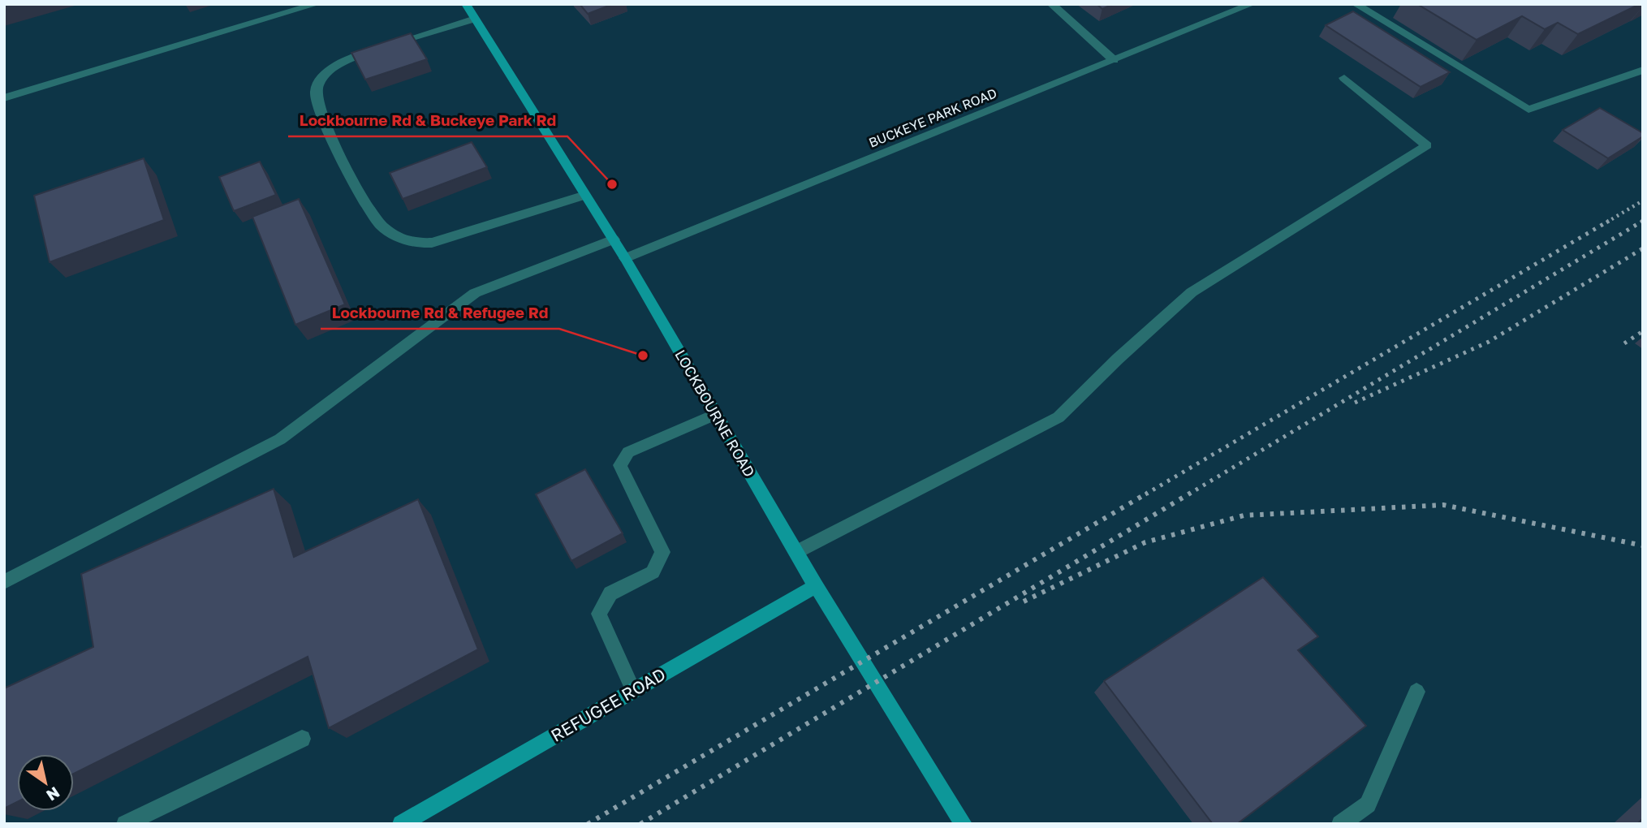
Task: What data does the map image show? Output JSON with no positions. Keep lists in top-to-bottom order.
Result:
{
  "streets": {
    "main road": ["LOCKBOURNE ROAD", "REFUGEE ROAD"],
    "street": ["BUCKEYE PARK ROAD"]
  },
  "crossings": [
    ["BUCKEYE PARK ROAD", "LOCKBOURNE ROAD"],
    ["LOCKBOURNE ROAD", "REFUGEE ROAD"]
  ],
  "places": ["Lockbourne Rd & Buckeye Park Rd", "Lockbourne Rd & Refugee Rd"],
  "north": "bottom right"
}
